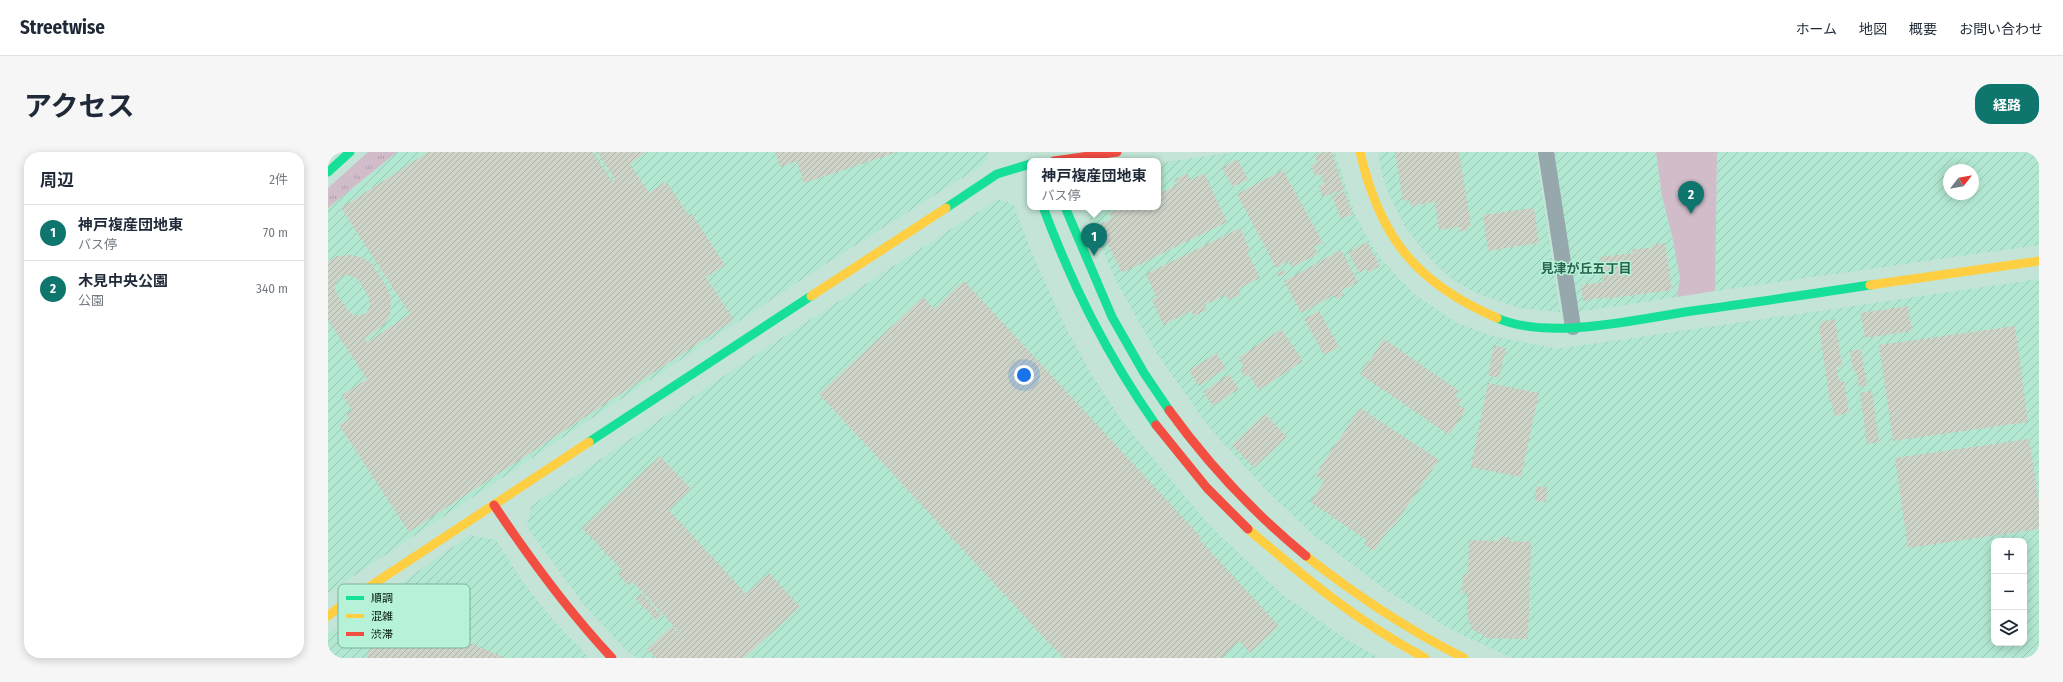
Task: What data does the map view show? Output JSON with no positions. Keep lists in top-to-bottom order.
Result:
{
  "districts": ["見津が丘五丁目"],
  "legend": ["順調", "混雑", "渋滞"],
  "north": "top right",
  "page": {
    "header": "Streetwise",
    "nav": [
      "ホーム",
      "地図",
      "概要",
      "お問い合わせ"
    ],
    "title": "アクセス",
    "buttons": "経路",
    "heading": ["周辺", "2件"],
    "popup": ["神戸複産団地東", "バス停"],
    "pins": ["2", "1"],
    "list": [
      {
        "mark": "1",
        "name": "神戸複産団地東",
        "note": "バス停",
        "value": "70 m"
      },
      {
        "mark": "2",
        "name": "木見中央公園",
        "note": "公園",
        "value": "340 m"
      }
    ],
    "map_buttons": ["+", "−"]
  }
}
